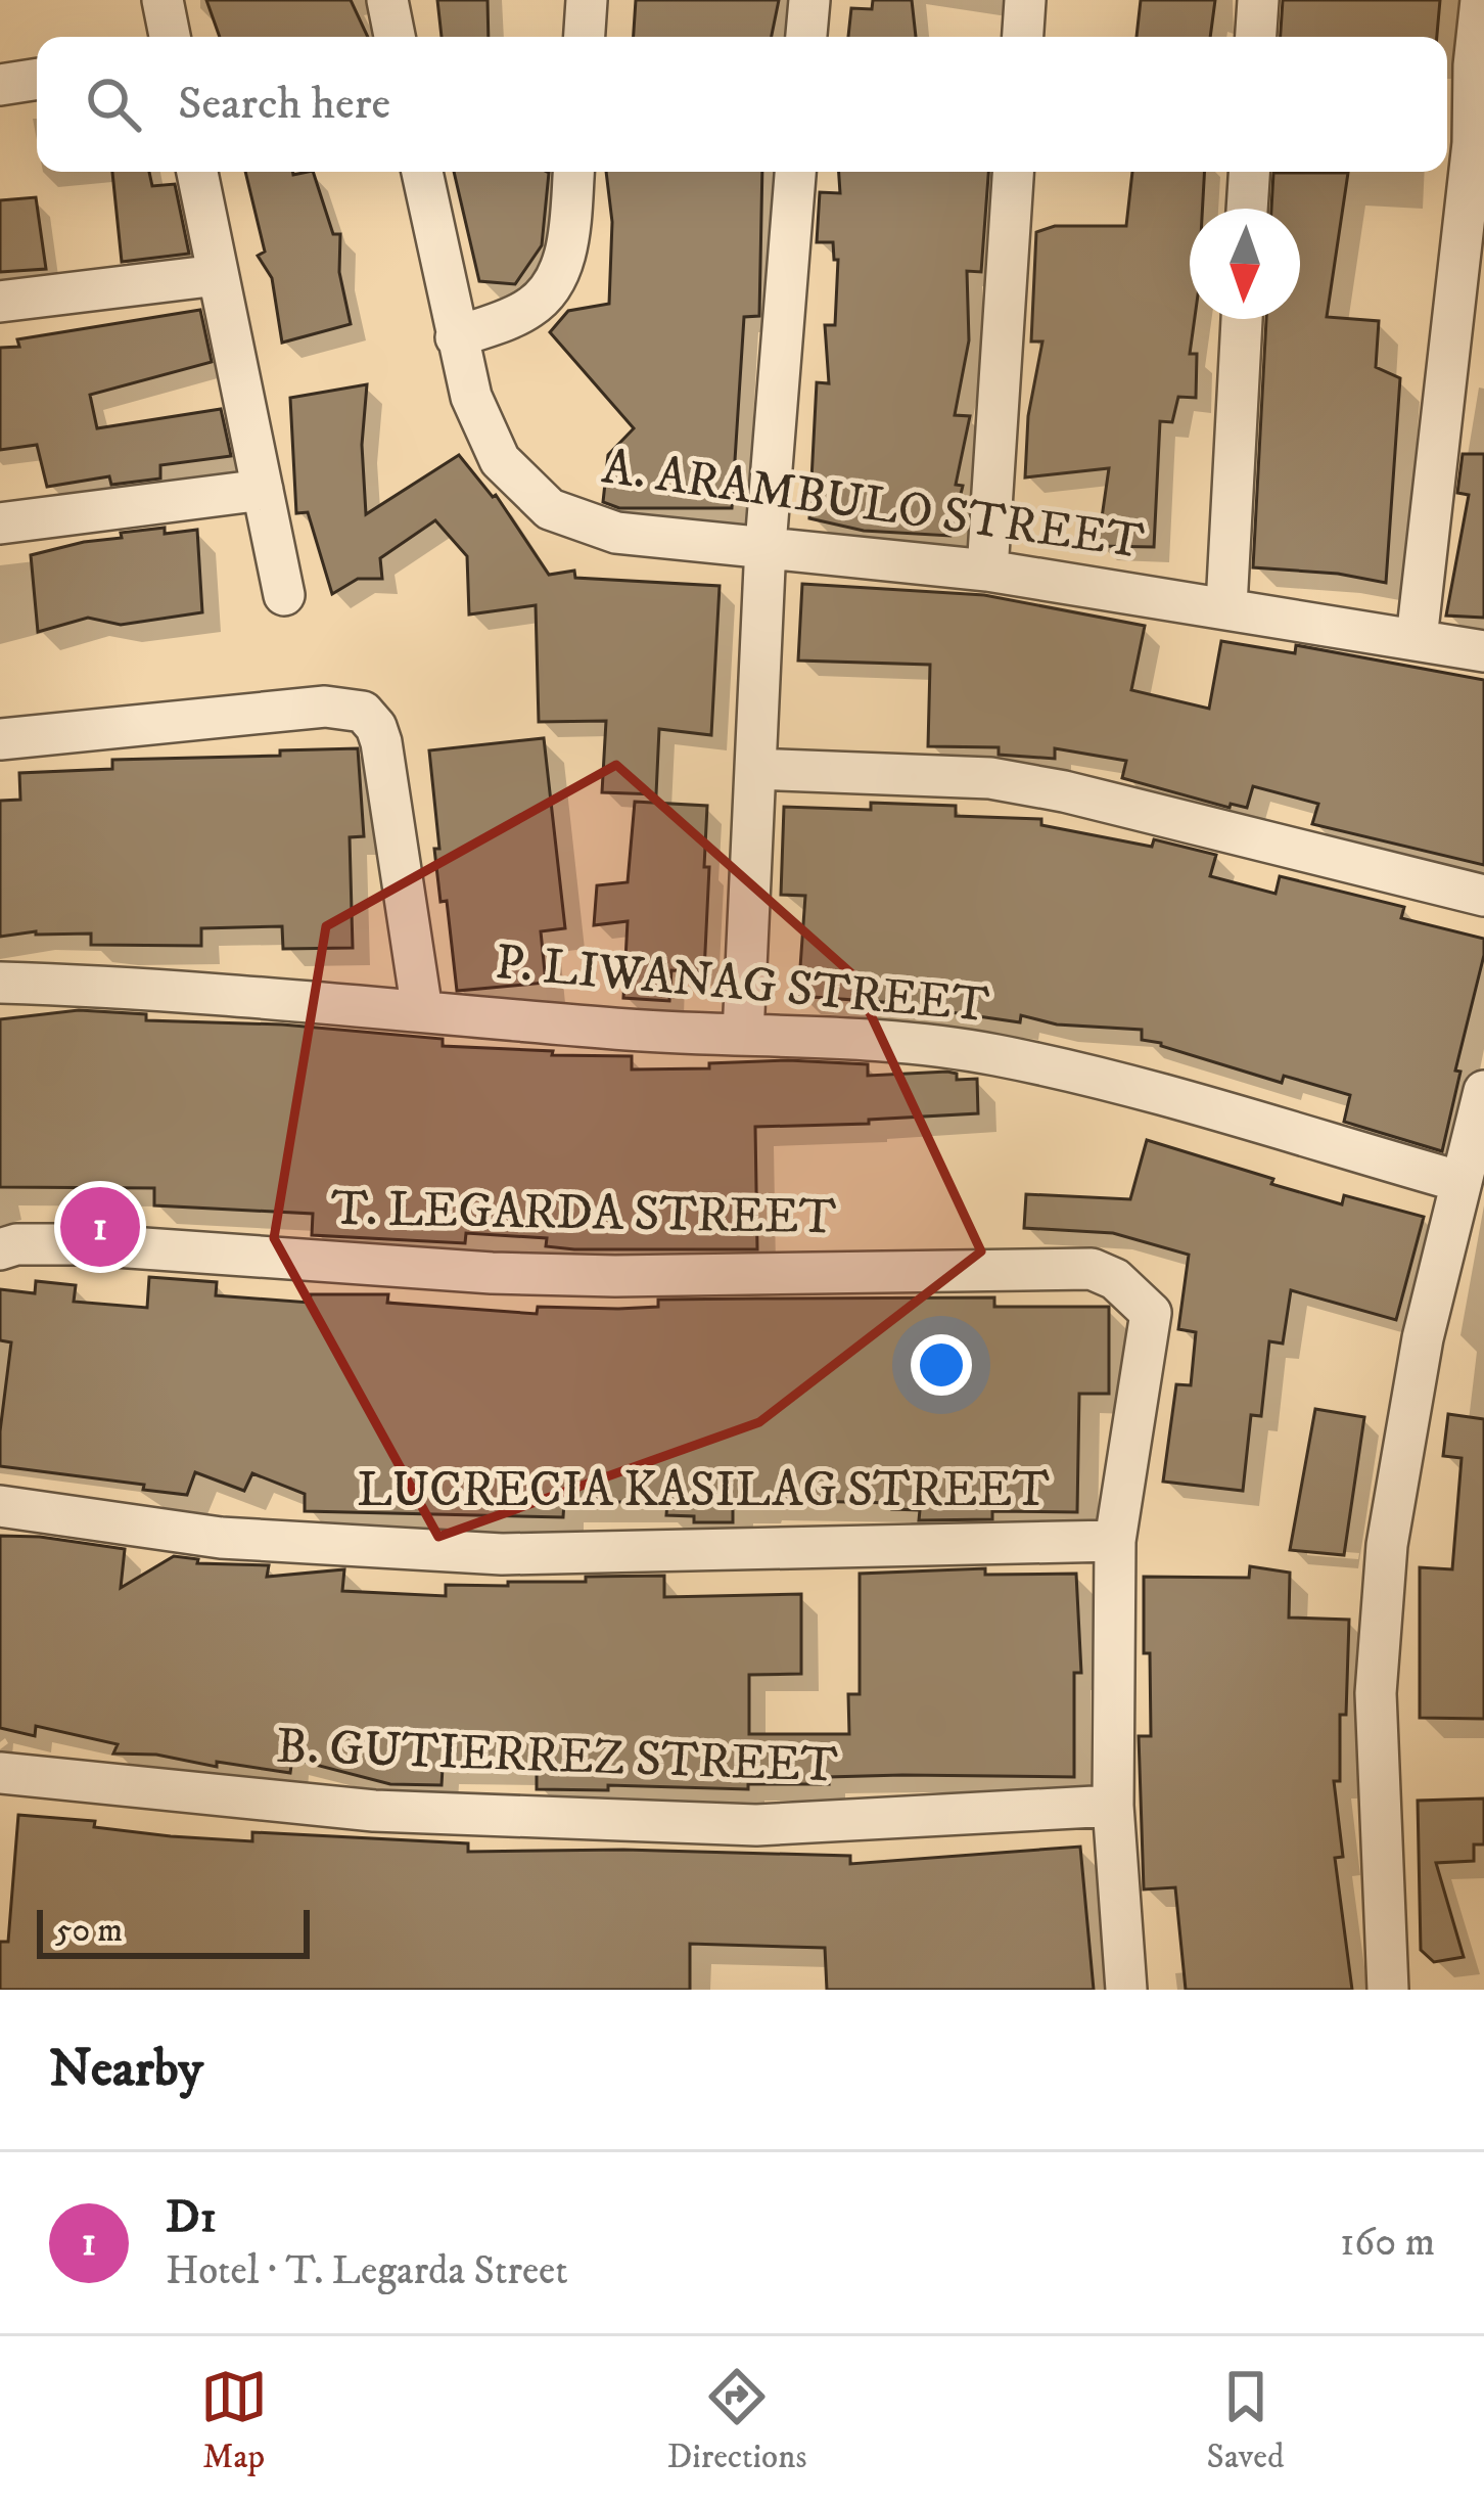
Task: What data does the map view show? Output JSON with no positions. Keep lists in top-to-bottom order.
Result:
{
  "streets": {
    "street": [
      "A. ARAMBULO STREET",
      "P. LIWANAG STREET",
      "T. LEGARDA STREET",
      "LUCRECIA KASILAG STREET",
      "B. GUTIERREZ STREET"
    ]
  },
  "crossings": [
    ["T. LEGARDA STREET", "LUCRECIA KASILAG STREET"]
  ],
  "scale_bar": "50 m",
  "north": "bottom",
  "page": {
    "search": "Search here",
    "pins": "1",
    "scale": "50 m",
    "heading": "Nearby",
    "list": [
      {
        "mark": "1",
        "name": "D1",
        "note": "Hotel · T. Legarda Street",
        "value": "160 m"
      }
    ],
    "nav": ["Map", "Directions", "Saved"]
  }
}
